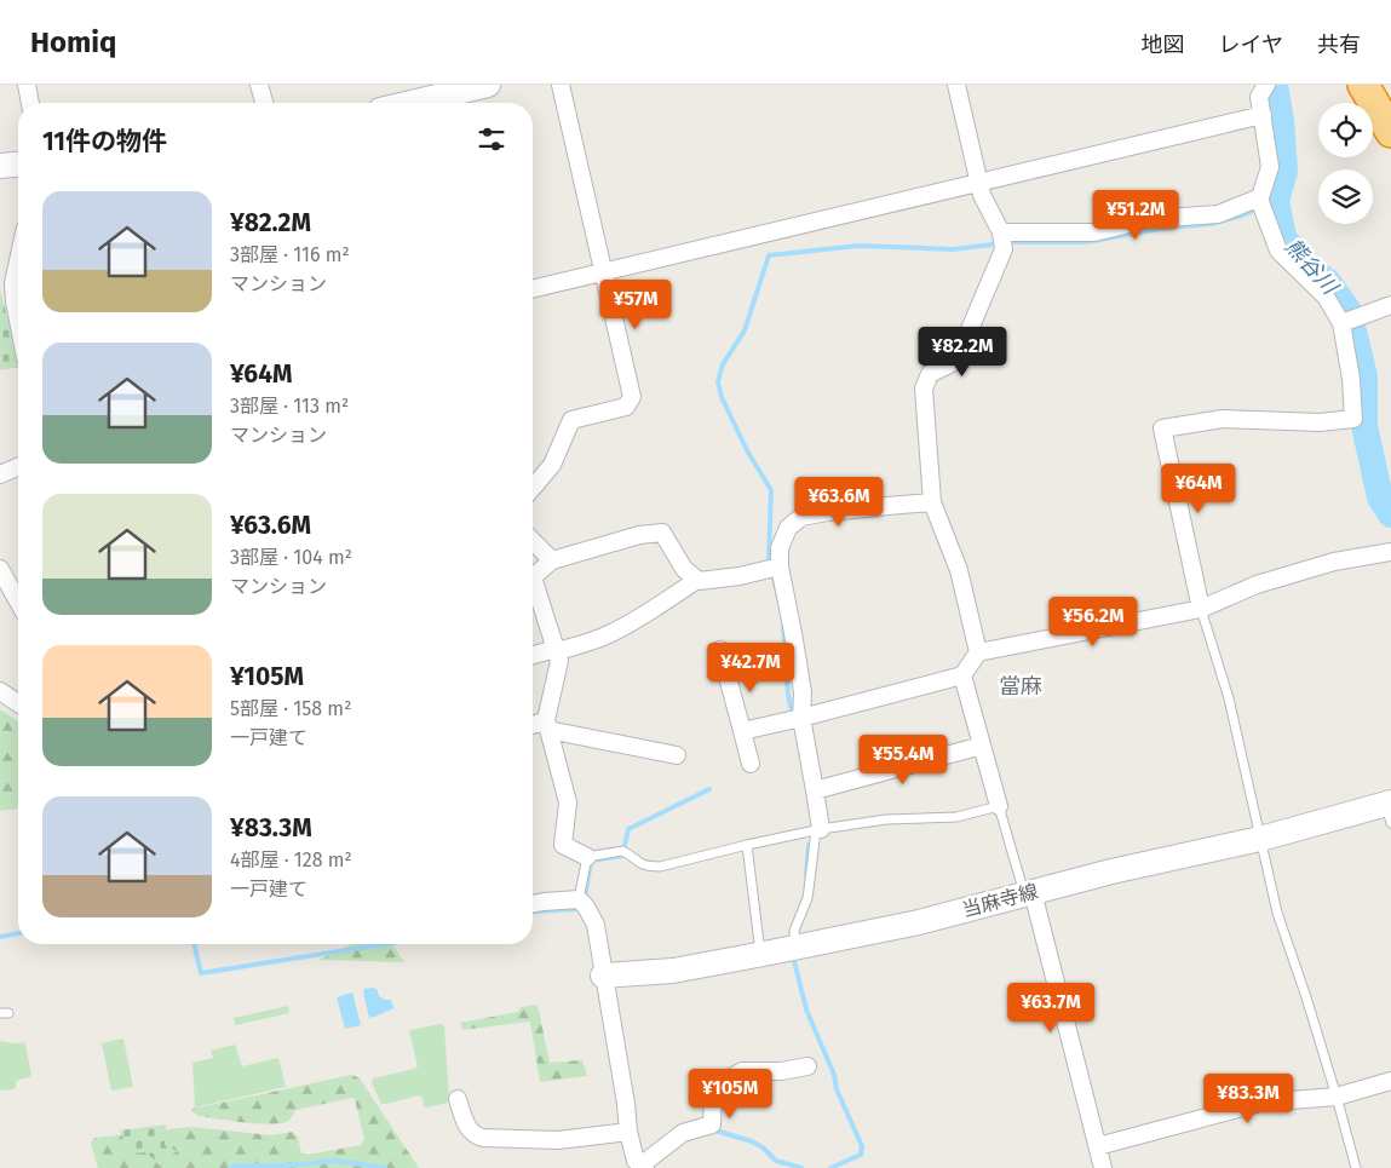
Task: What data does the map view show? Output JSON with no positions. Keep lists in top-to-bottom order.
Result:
{
  "streets": {
    "main road": ["当麻寺線"]
  },
  "districts": ["當麻"],
  "water": ["熊谷川"],
  "page": {
    "header": "Homiq",
    "nav": ["地図", "レイヤ", "共有"],
    "heading": "11件の物件",
    "list": [
      {
        "name": "¥82.2M",
        "note": "3部屋 · 116 m² · マンション"
      },
      {
        "name": "¥64M",
        "note": "3部屋 · 113 m² · マンション"
      },
      {
        "name": "¥63.6M",
        "note": "3部屋 · 104 m² · マンション"
      },
      {
        "name": "¥105M",
        "note": "5部屋 · 158 m² · 一戸建て"
      },
      {
        "name": "¥83.3M",
        "note": "4部屋 · 128 m² · 一戸建て"
      }
    ],
    "price": [
      "¥51.2M",
      "¥57M",
      "¥82.2M",
      "¥64M",
      "¥63.6M",
      "¥56.2M",
      "¥42.7M",
      "¥55.4M",
      "¥63.7M",
      "¥105M",
      "¥83.3M"
    ]
  }
}
